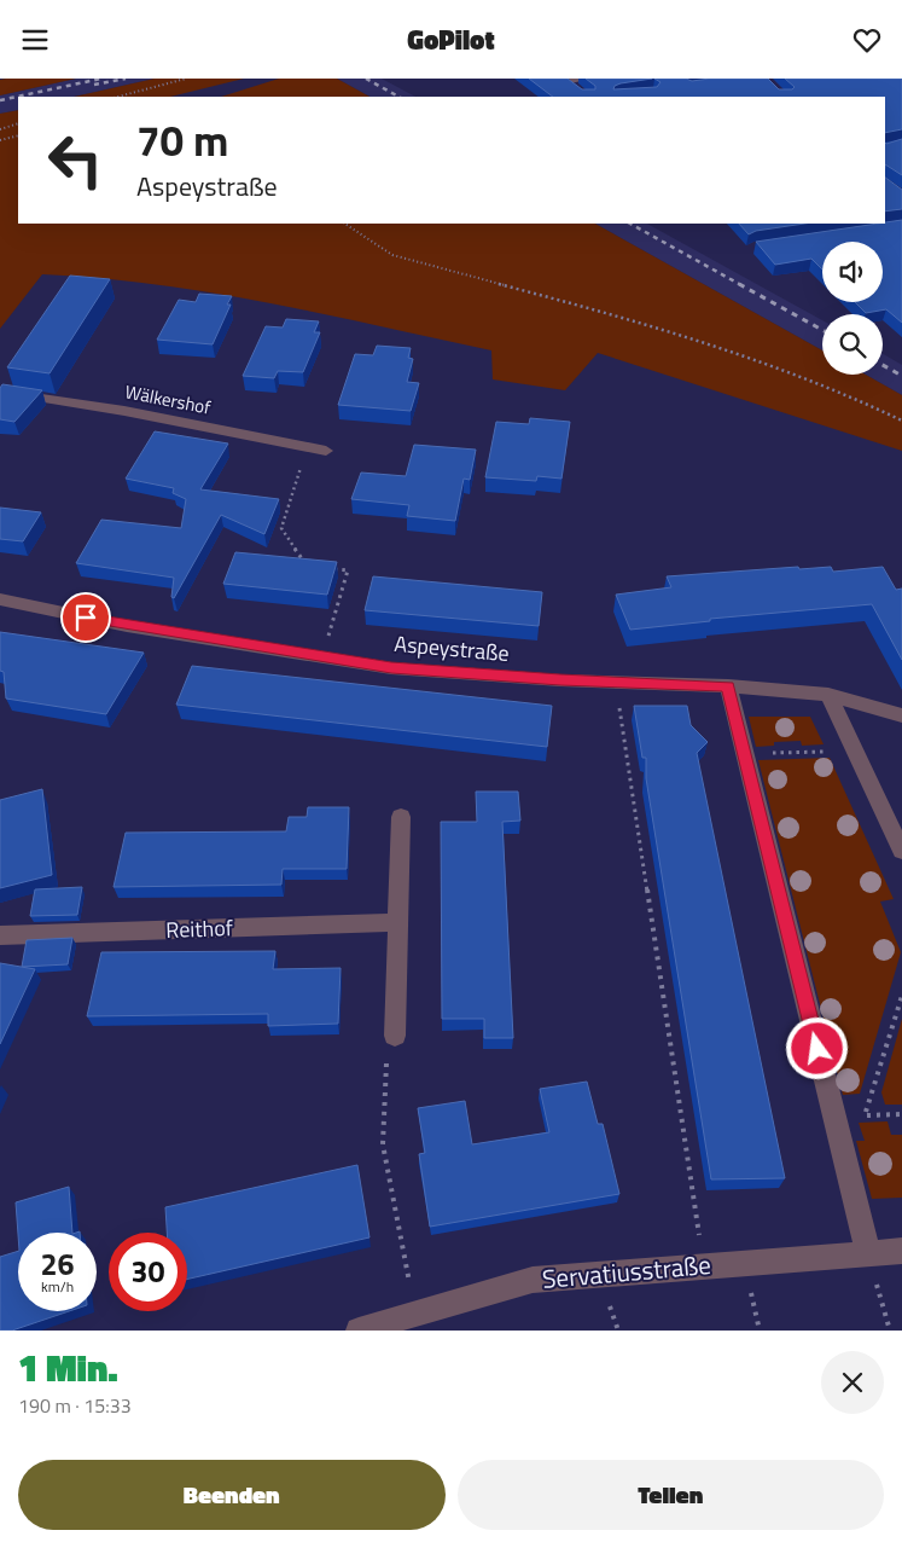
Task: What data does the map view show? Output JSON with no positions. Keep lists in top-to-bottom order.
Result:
{
  "streets": {
    "street": [
      "Wälkershof",
      "Aspeystraße",
      "Reithof",
      "Servatiusstraße"
    ]
  },
  "page": {
    "header": "GoPilot",
    "turn": ["70 m", "Aspeystraße"],
    "speed": "26 km/h",
    "limit": "30",
    "heading": ["1 Min.", "190 m · 15:33"],
    "buttons": ["Beenden", "Teilen"]
  }
}
